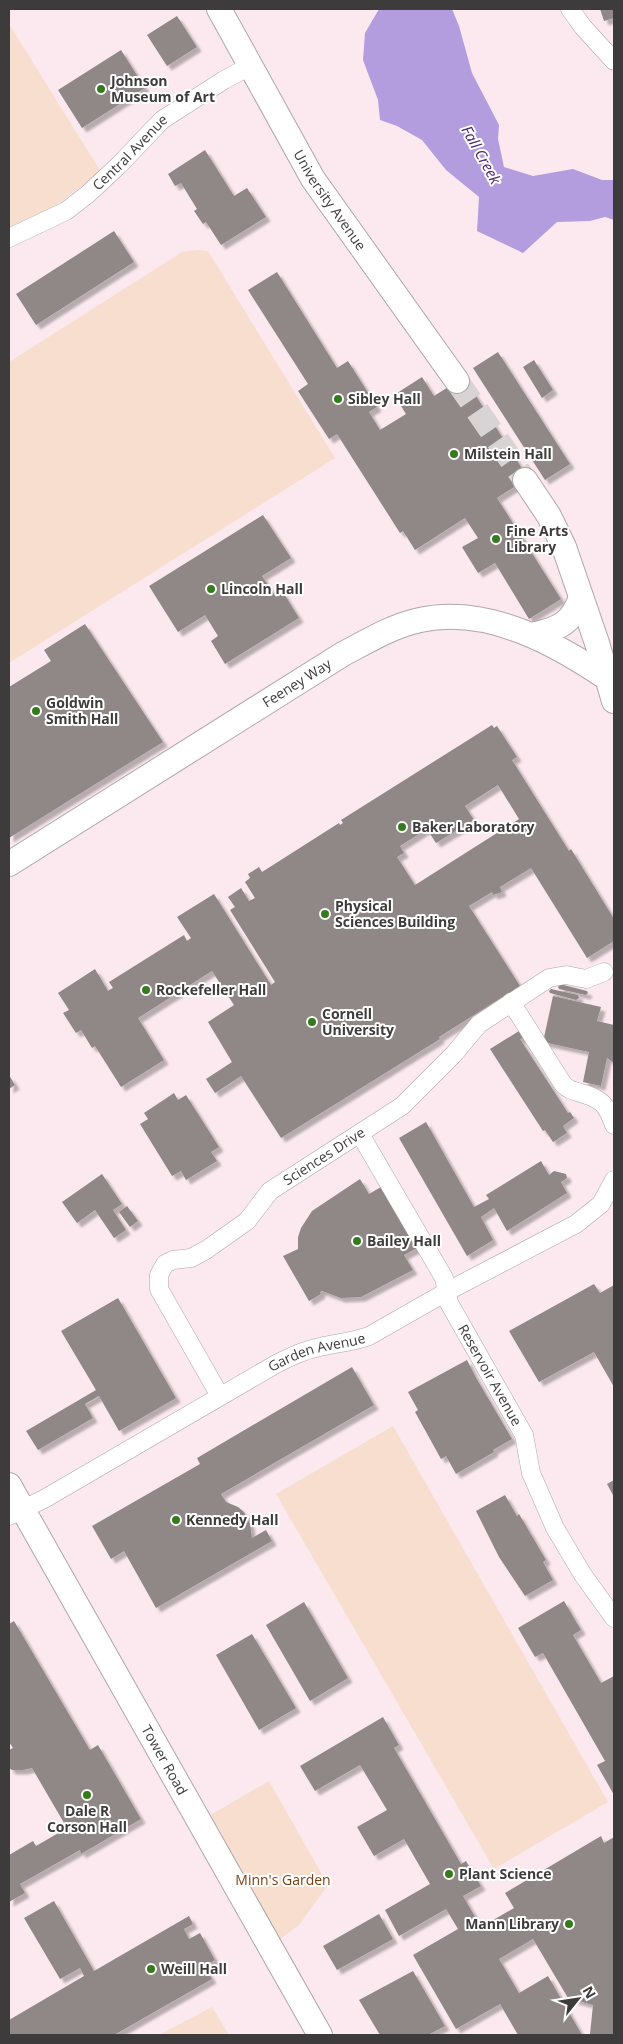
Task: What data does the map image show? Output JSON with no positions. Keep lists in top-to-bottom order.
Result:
{
  "streets": {
    "street": [
      "Central Avenue",
      "University Avenue",
      "Feeney Way",
      "Sciences Drive",
      "Garden Avenue",
      "Reservoir Avenue",
      "Tower Road"
    ]
  },
  "crossings": [
    ["Central Avenue", "University Avenue"],
    ["Sciences Drive", "Garden Avenue"],
    ["Sciences Drive", "Reservoir Avenue"],
    ["Garden Avenue", "Reservoir Avenue"],
    ["Garden Avenue", "Tower Road"]
  ],
  "water": ["Fall Creek"],
  "parks": ["Minn's Garden"],
  "places": [
    "Johnson Museum of Art",
    "Sibley Hall",
    "Milstein Hall",
    "Fine Arts Library",
    "Lincoln Hall",
    "Goldwin Smith Hall",
    "Baker Laboratory",
    "Physical Sciences Building",
    "Rockefeller Hall",
    "Cornell University",
    "Bailey Hall",
    "Kennedy Hall",
    "Dale R Corson Hall",
    "Plant Science",
    "Mann Library",
    "Weill Hall"
  ],
  "north": "top right"
}
